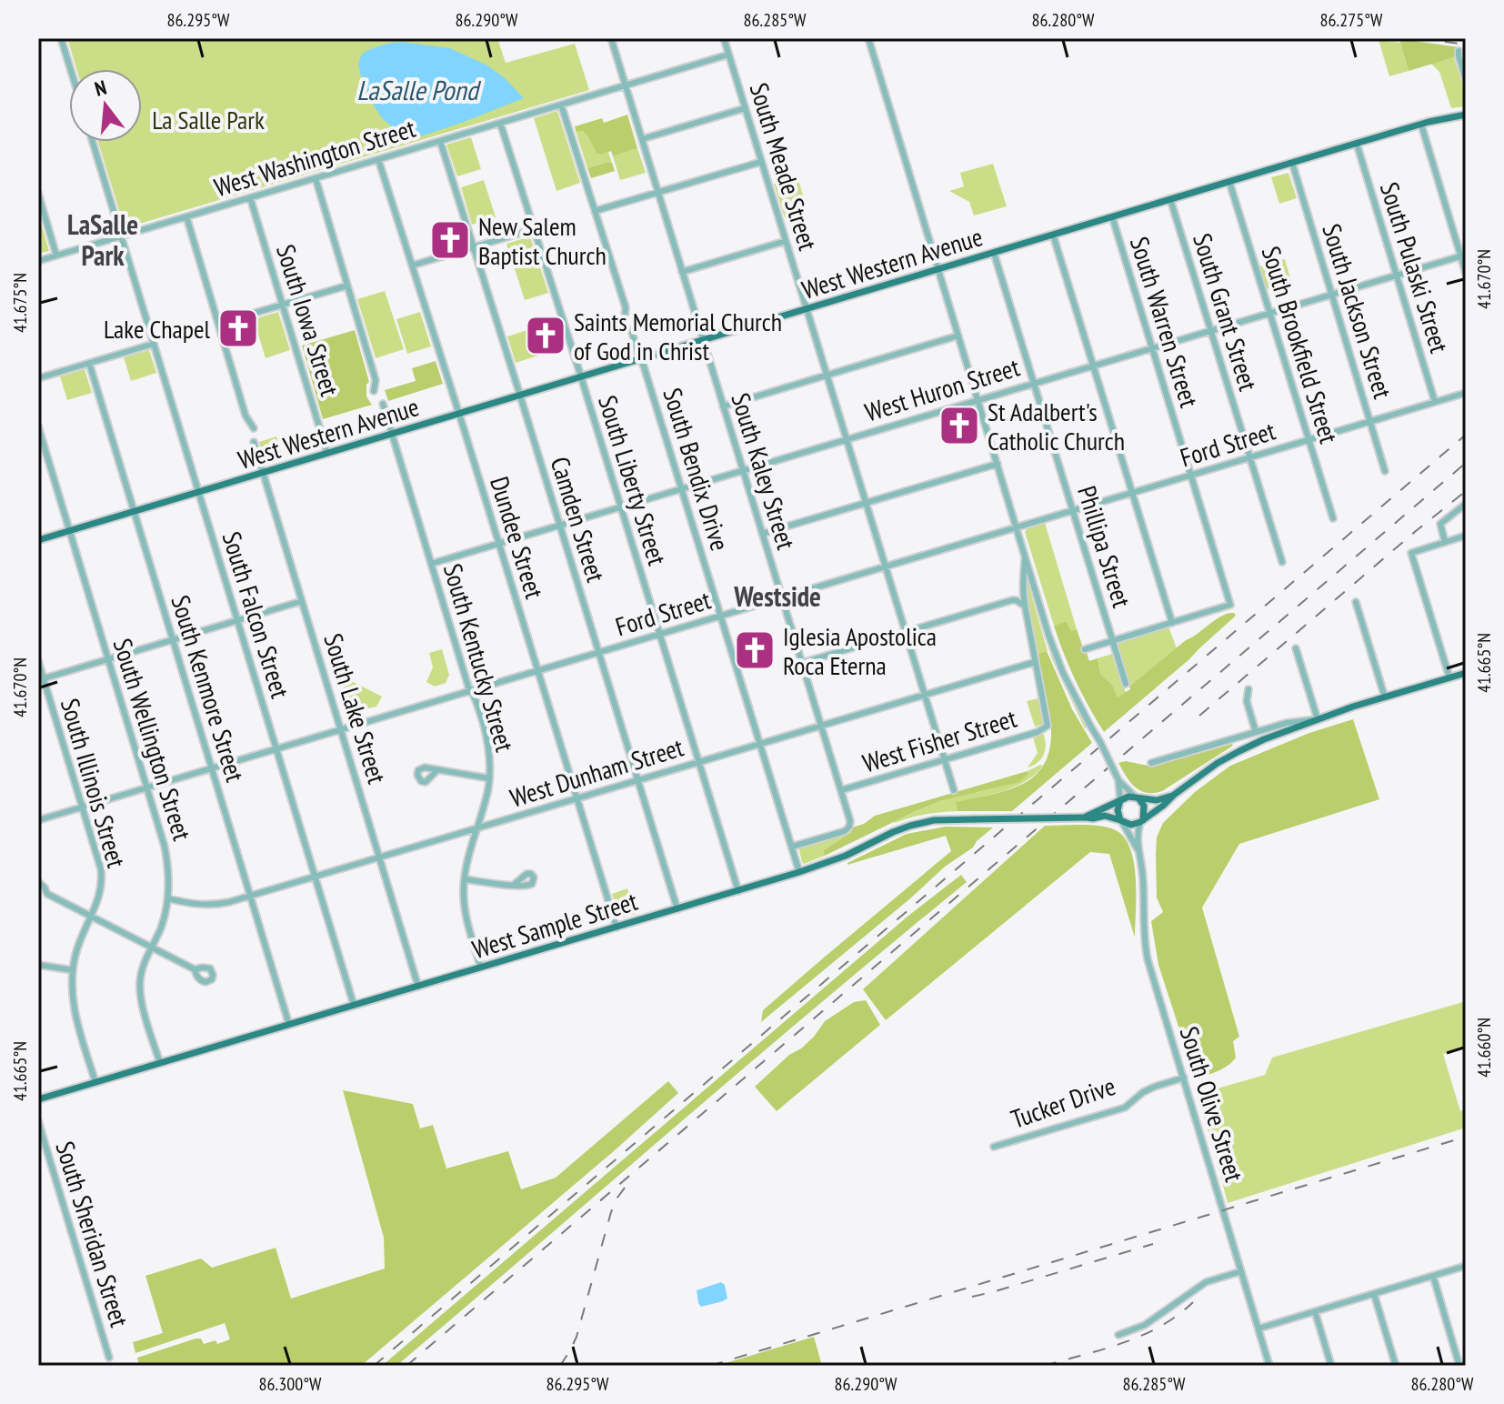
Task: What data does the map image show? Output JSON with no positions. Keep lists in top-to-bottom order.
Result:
{
  "streets": {
    "main road": ["West Western Avenue", "West Sample Street"],
    "street": [
      "West Washington Street",
      "South Meade Street",
      "South Pulaski Street",
      "South Jackson Street",
      "South Grant Street",
      "South Iowa Street",
      "South Warren Street",
      "South Brookfield Street",
      "West Huron Street",
      "Ford Street",
      "South Bendix Drive",
      "South Kaley Street",
      "South Liberty Street",
      "Camden Street",
      "Dundee Street",
      "Phillipa Street",
      "South Falcon Street",
      "South Kentucky Street",
      "South Kenmore Street",
      "South Lake Street",
      "South Wellington Street",
      "West Fisher Street",
      "West Dunham Street",
      "South Illinois Street",
      "Tucker Drive",
      "South Olive Street",
      "South Sheridan Street"
    ]
  },
  "crossings": [
    ["West Washington Street", "South Meade Street"],
    ["West Washington Street", "South Iowa Street"],
    ["West Washington Street", "South Kaley Street"],
    ["West Washington Street", "South Liberty Street"],
    ["West Washington Street", "Camden Street"],
    ["West Washington Street", "Dundee Street"],
    ["West Washington Street", "South Falcon Street"],
    ["South Meade Street", "West Western Avenue"],
    ["South Meade Street", "West Huron Street"],
    ["South Meade Street", "Ford Street"],
    ["South Meade Street", "West Fisher Street"],
    ["South Meade Street", "West Dunham Street"],
    ["West Western Avenue", "South Pulaski Street"],
    ["West Western Avenue", "South Jackson Street"],
    ["West Western Avenue", "South Grant Street"],
    ["West Western Avenue", "South Iowa Street"],
    ["West Western Avenue", "South Warren Street"],
    ["West Western Avenue", "South Brookfield Street"],
    ["West Western Avenue", "South Bendix Drive"],
    ["West Western Avenue", "South Kaley Street"],
    ["West Western Avenue", "South Liberty Street"],
    ["West Western Avenue", "Camden Street"],
    ["West Western Avenue", "Dundee Street"],
    ["West Western Avenue", "Phillipa Street"],
    ["West Western Avenue", "South Falcon Street"],
    ["West Western Avenue", "South Kentucky Street"],
    ["West Western Avenue", "South Kenmore Street"],
    ["West Western Avenue", "South Lake Street"],
    ["West Western Avenue", "South Wellington Street"],
    ["South Pulaski Street", "West Huron Street"],
    ["South Pulaski Street", "Ford Street"],
    ["South Jackson Street", "West Huron Street"],
    ["South Jackson Street", "Ford Street"],
    ["South Grant Street", "West Huron Street"],
    ["South Grant Street", "Ford Street"],
    ["South Warren Street", "West Huron Street"],
    ["South Warren Street", "Ford Street"],
    ["South Brookfield Street", "West Huron Street"],
    ["South Brookfield Street", "Ford Street"],
    ["West Huron Street", "South Bendix Drive"],
    ["West Huron Street", "South Kaley Street"],
    ["West Huron Street", "South Liberty Street"],
    ["West Huron Street", "Camden Street"],
    ["West Huron Street", "Dundee Street"],
    ["West Huron Street", "Phillipa Street"],
    ["West Huron Street", "South Kentucky Street"],
    ["Ford Street", "South Bendix Drive"],
    ["Ford Street", "South Kaley Street"],
    ["Ford Street", "South Liberty Street"],
    ["Ford Street", "Camden Street"],
    ["Ford Street", "Dundee Street"],
    ["Ford Street", "Phillipa Street"],
    ["Ford Street", "South Falcon Street"],
    ["Ford Street", "South Kentucky Street"],
    ["Ford Street", "South Kenmore Street"],
    ["Ford Street", "South Lake Street"],
    ["Ford Street", "South Wellington Street"],
    ["Ford Street", "South Illinois Street"],
    ["South Bendix Drive", "South Kaley Street"],
    ["South Bendix Drive", "West Dunham Street"],
    ["South Bendix Drive", "West Sample Street"],
    ["South Kaley Street", "West Fisher Street"],
    ["South Kaley Street", "West Dunham Street"],
    ["South Liberty Street", "West Dunham Street"],
    ["South Liberty Street", "West Sample Street"],
    ["Camden Street", "West Dunham Street"],
    ["Camden Street", "West Sample Street"],
    ["Dundee Street", "West Dunham Street"],
    ["Dundee Street", "West Sample Street"],
    ["South Falcon Street", "West Dunham Street"],
    ["South Falcon Street", "West Sample Street"],
    ["South Kentucky Street", "West Dunham Street"],
    ["South Kentucky Street", "West Sample Street"],
    ["South Kenmore Street", "West Dunham Street"],
    ["South Kenmore Street", "West Sample Street"],
    ["South Lake Street", "West Dunham Street"],
    ["South Lake Street", "West Sample Street"],
    ["South Wellington Street", "West Dunham Street"],
    ["South Wellington Street", "West Sample Street"],
    ["West Fisher Street", "West Dunham Street"],
    ["South Illinois Street", "West Sample Street"],
    ["West Sample Street", "South Olive Street"],
    ["Tucker Drive", "South Olive Street"]
  ],
  "districts": ["LaSalle Park", "Westside"],
  "water": ["LaSalle Pond"],
  "parks": ["La Salle Park"],
  "places": {
    "church": [
      "New Salem Baptist Church",
      "Lake Chapel",
      "Saints Memorial Church of God in Christ",
      "St Adalbert's Catholic Church",
      "Iglesia Apostolica Roca Eterna"
    ]
  },
  "north": "top",
  "coordinates": [
    "86.295°W",
    "86.290°W",
    "86.285°W",
    "86.280°W",
    "86.275°W",
    "41.670°N",
    "41.675°N",
    "41.665°N",
    "41.660°N",
    "86.300°W"
  ]
}
